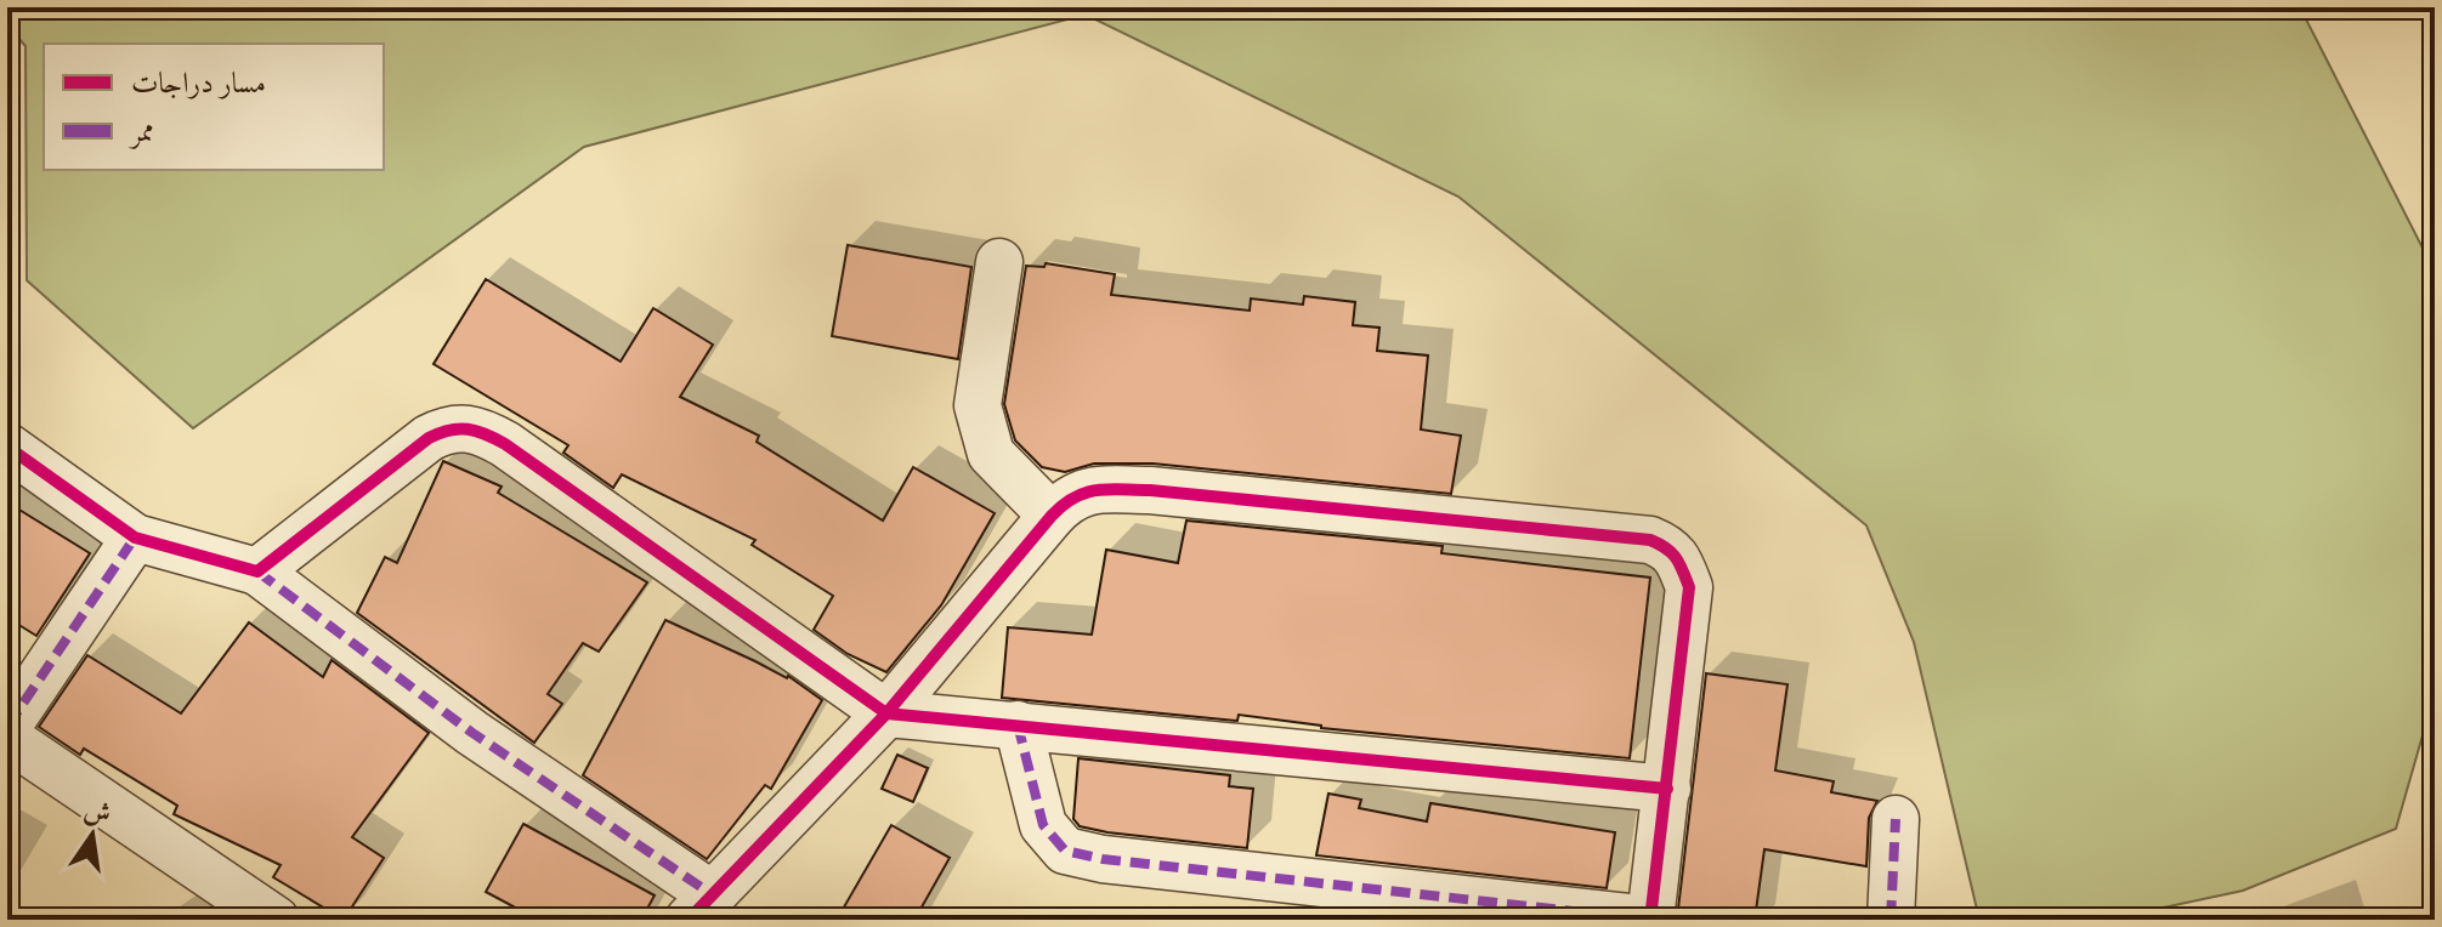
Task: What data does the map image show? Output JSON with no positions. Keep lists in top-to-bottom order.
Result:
{
  "legend": ["مسار دراجات", "ممر"],
  "north": "top"
}
